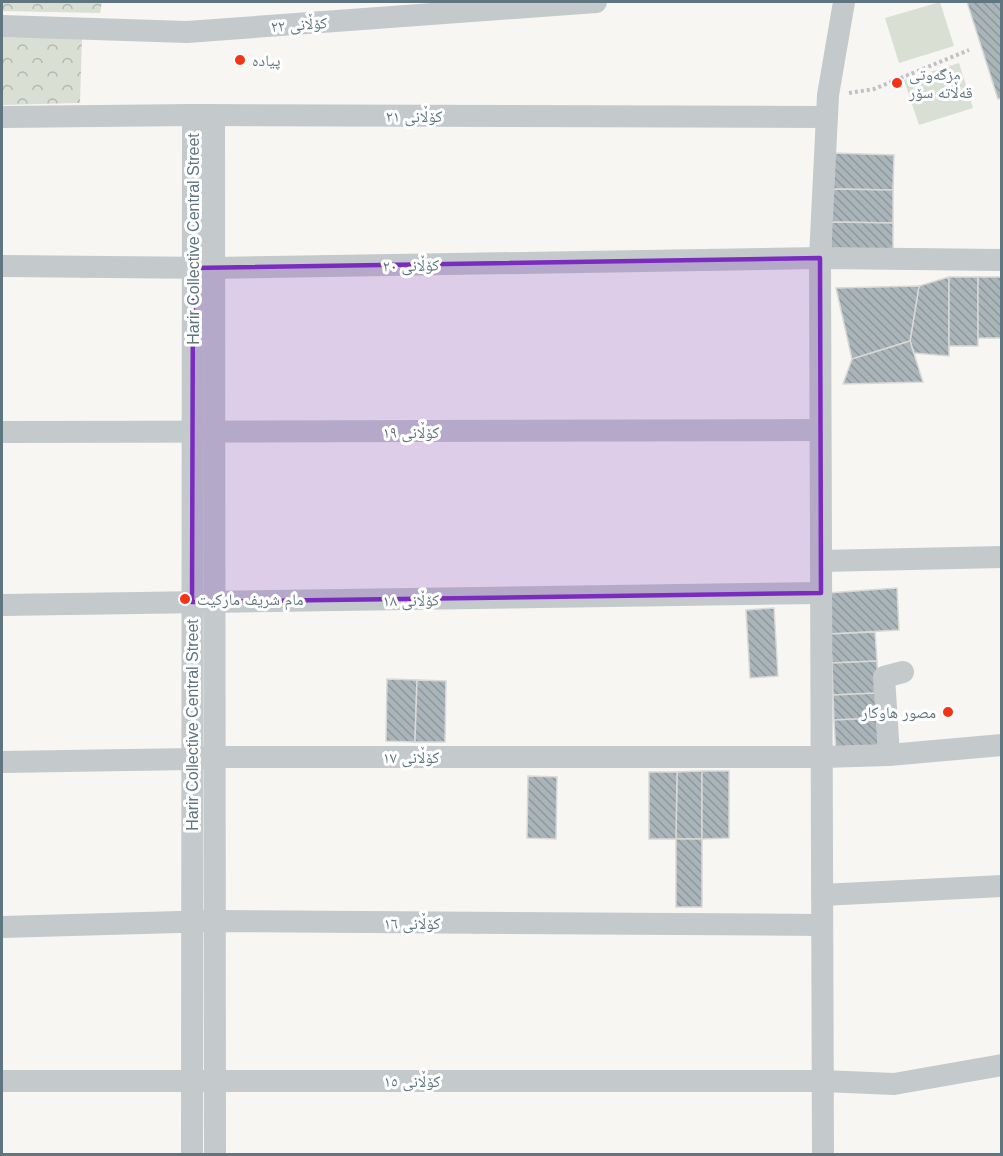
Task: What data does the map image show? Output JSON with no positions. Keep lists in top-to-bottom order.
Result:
{
  "streets": {
    "street": [
      "کۆڵانی ٢٢",
      "کۆڵانی ٢١",
      "Harir Collective Central Street",
      "کۆڵانی ٢٠",
      "کۆڵانی ١٩",
      "کۆڵانی ١٨",
      "کۆڵانی ١٧",
      "کۆڵانی ١٦",
      "کۆڵانی ١٥"
    ]
  },
  "crossings": [
    ["کۆڵانی ٢١", "Harir Collective Central Street"],
    ["Harir Collective Central Street", "کۆڵانی ٢٠"],
    ["Harir Collective Central Street", "کۆڵانی ١٩"],
    ["Harir Collective Central Street", "کۆڵانی ١٨"],
    ["Harir Collective Central Street", "کۆڵانی ١٧"],
    ["Harir Collective Central Street", "کۆڵانی ١٦"],
    ["Harir Collective Central Street", "کۆڵانی ١٥"]
  ],
  "places": [
    "پیادە",
    "مزگەوتی قەڵاتە سۆر",
    "مام شریف مارکیت",
    "مصور هاوکار"
  ]
}
